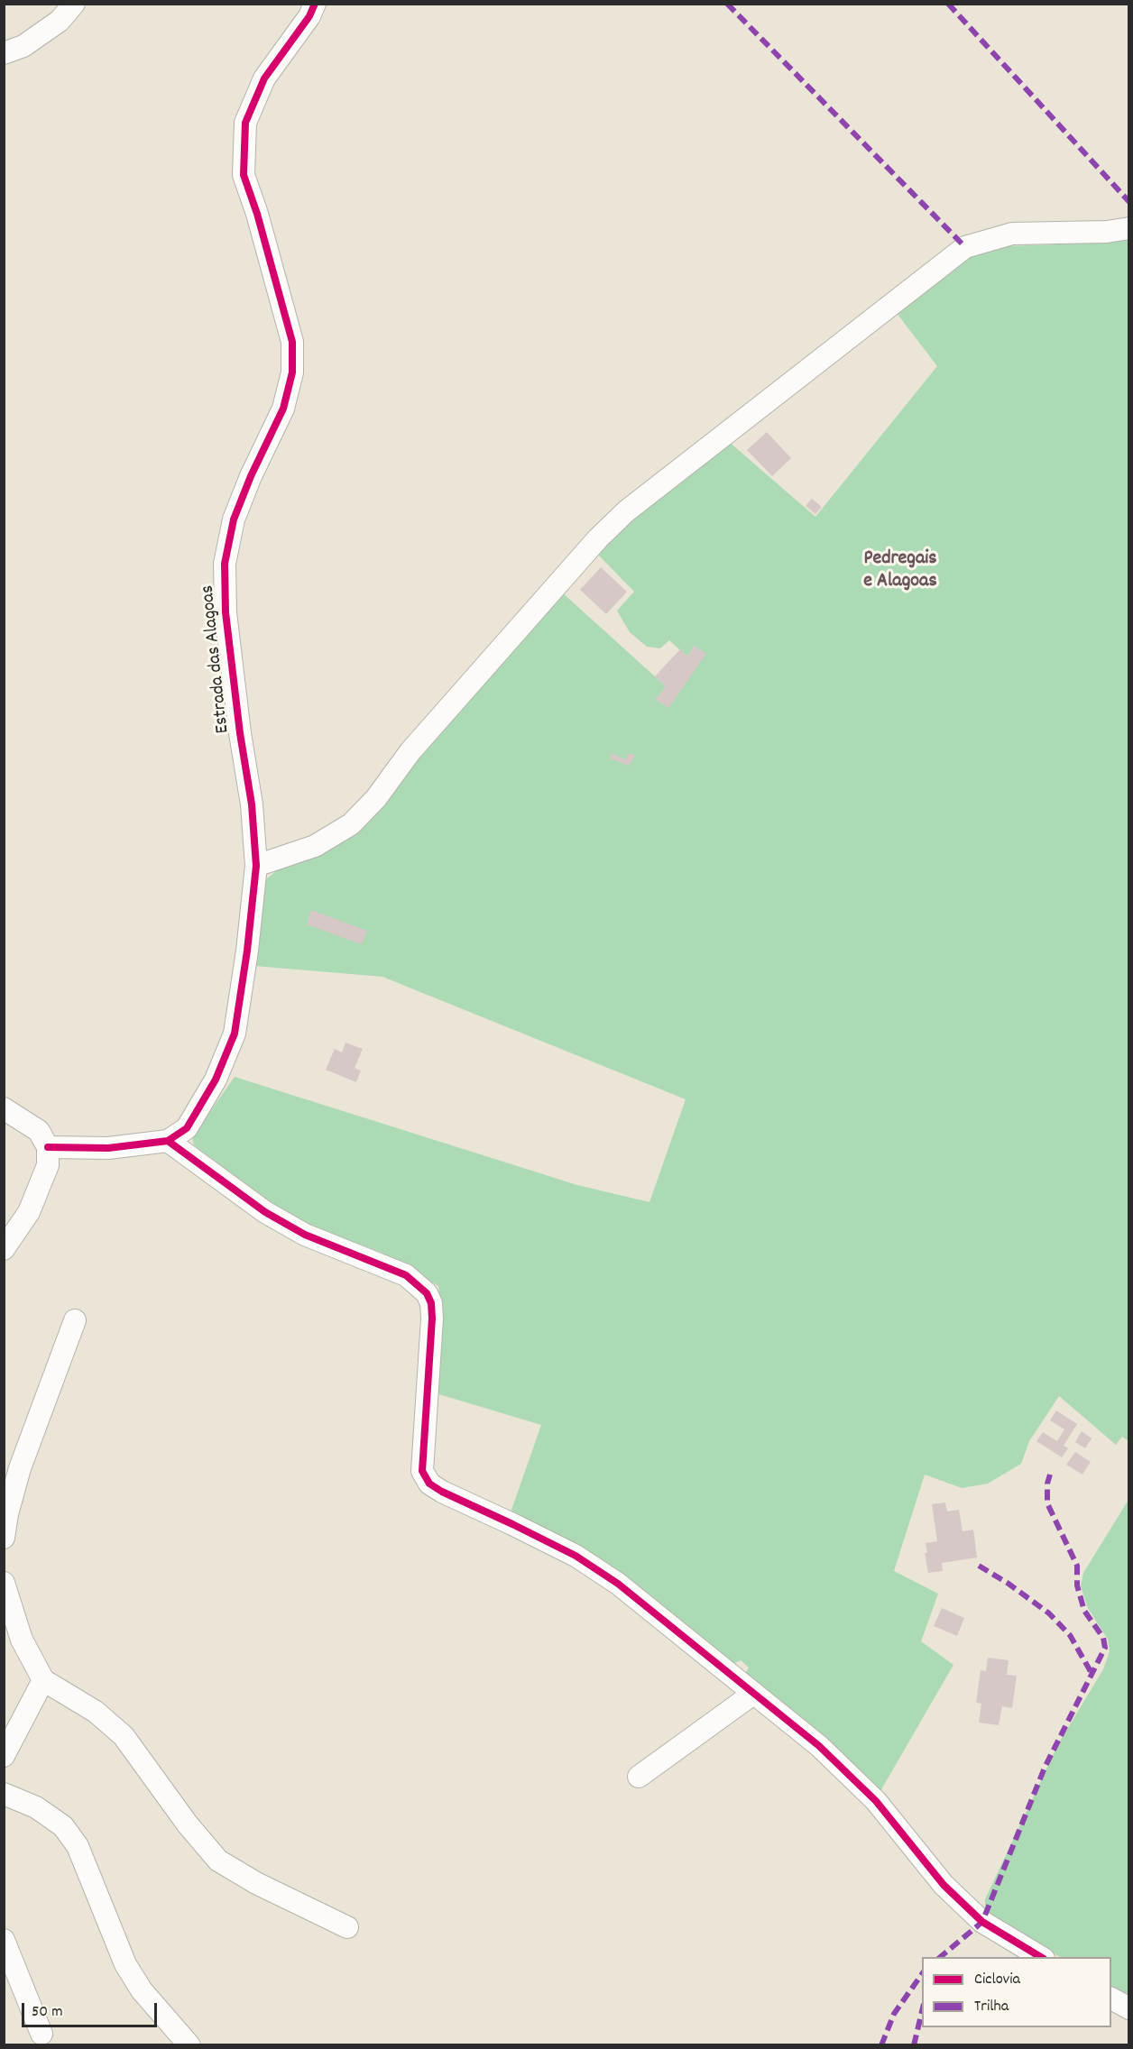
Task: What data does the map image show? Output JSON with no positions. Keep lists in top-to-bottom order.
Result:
{
  "streets": {
    "street": ["Estrada das Alagoas"]
  },
  "districts": ["Pedregais e Alagoas"],
  "legend": ["Ciclovia", "Trilha"],
  "scale_bar": "50 m"
}
